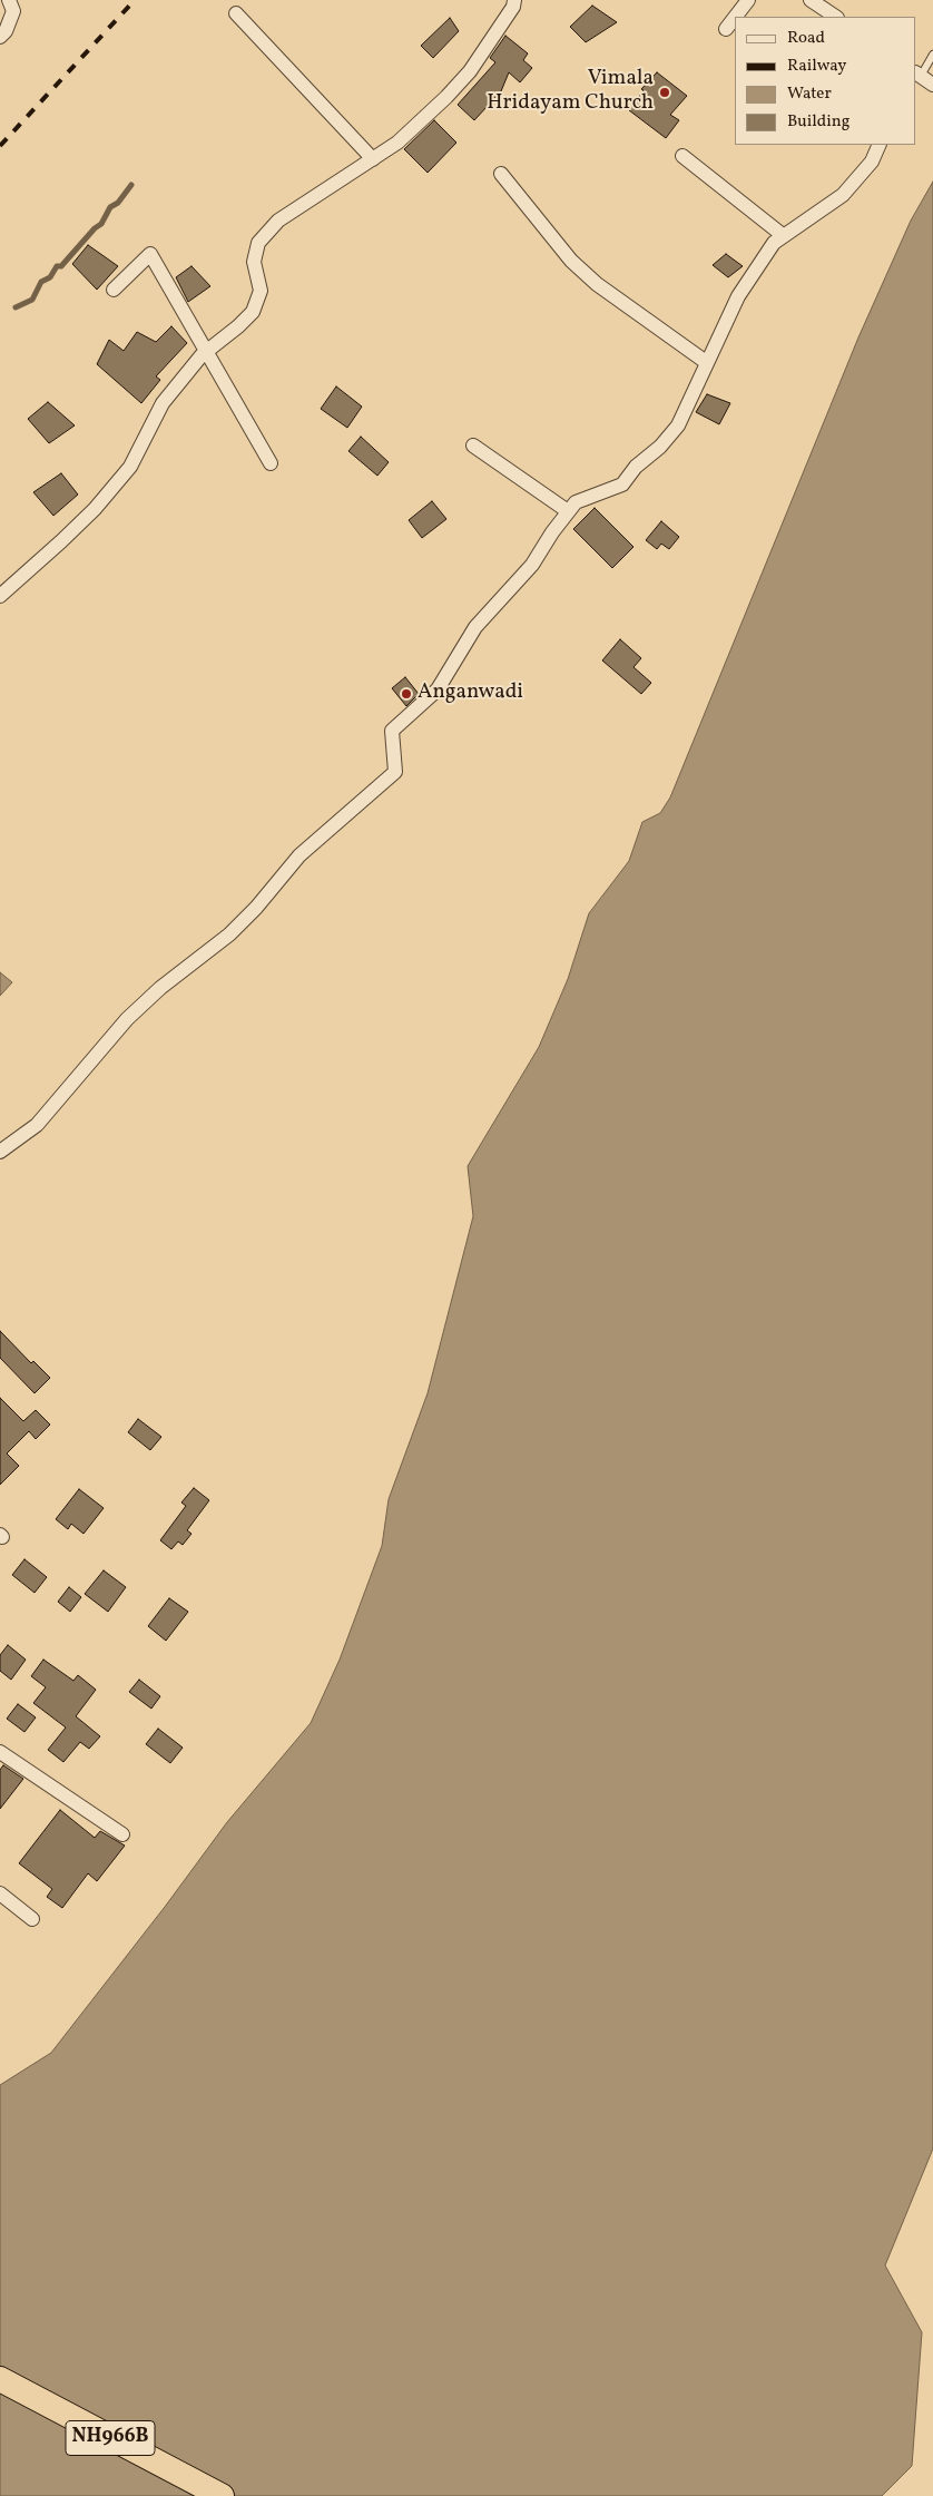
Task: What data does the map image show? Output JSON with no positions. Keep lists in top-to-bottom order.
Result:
{
  "streets": {
    "highway": ["NH966B"]
  },
  "places": ["Vimala Hridayam Church", "Anganwadi"],
  "legend": [
    "Road",
    "Railway",
    "Water",
    "Building"
  ]
}
